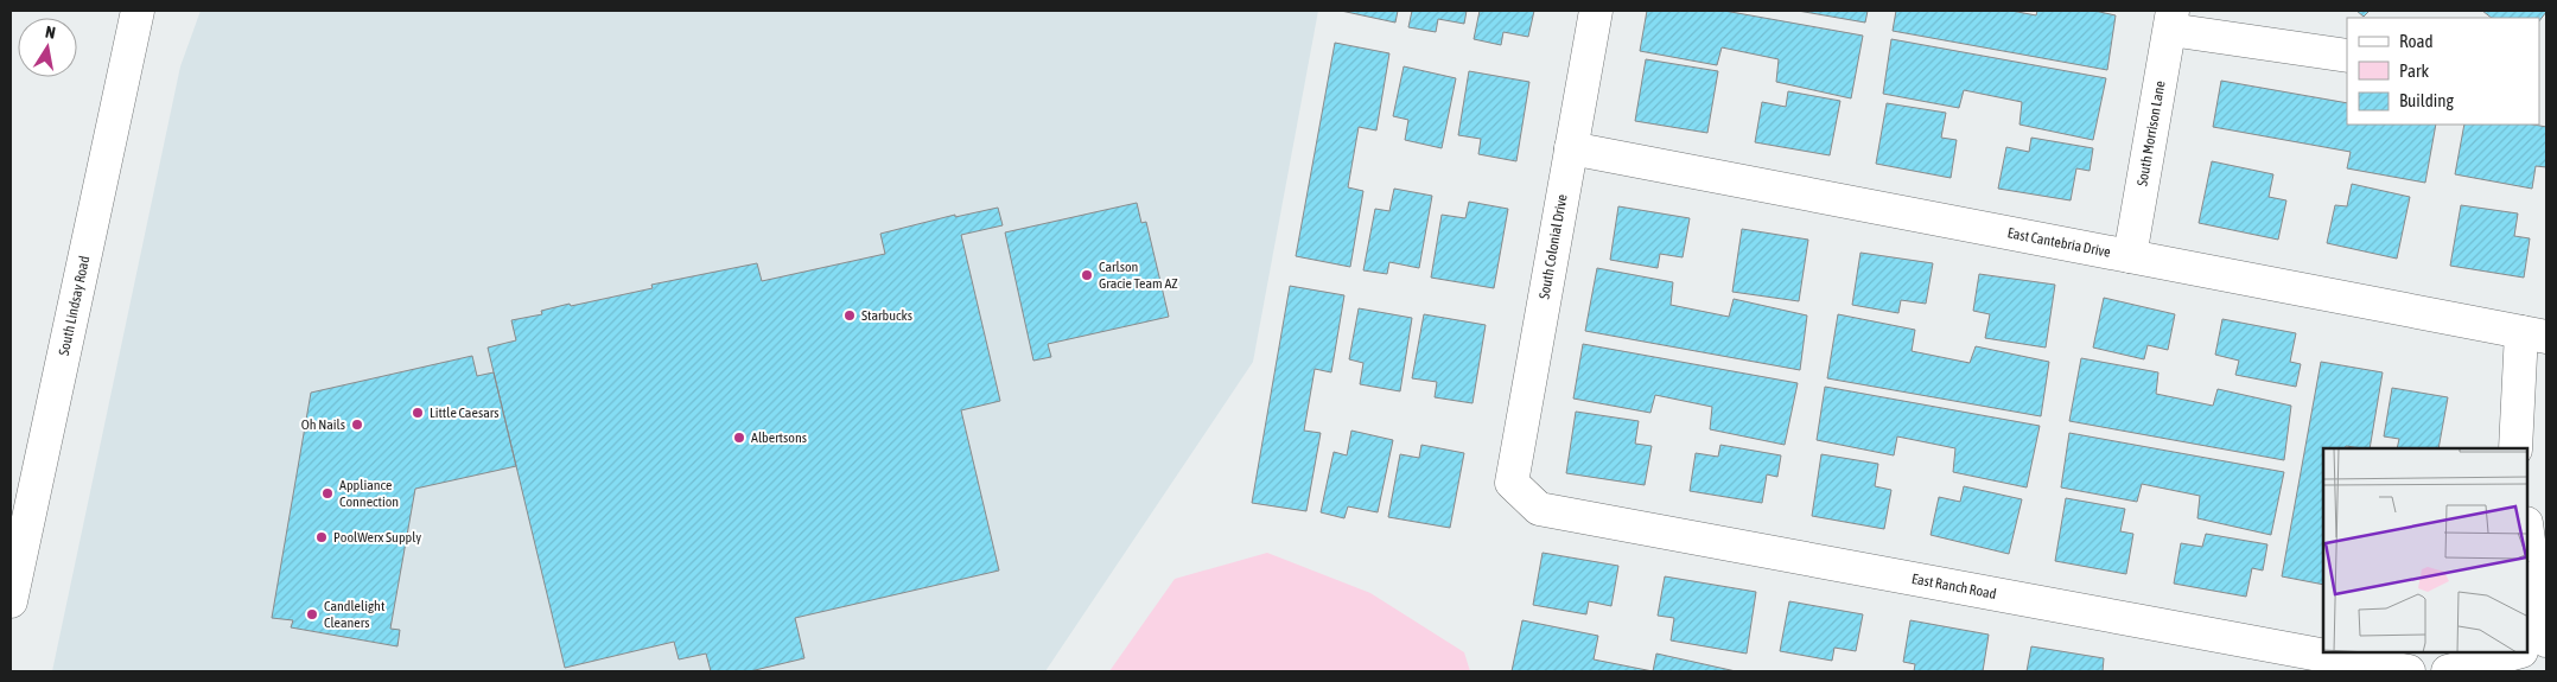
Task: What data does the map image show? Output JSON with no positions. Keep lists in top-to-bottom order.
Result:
{
  "streets": {
    "street": [
      "South Morrison Lane",
      "East Cantebria Drive",
      "South Colonial Drive",
      "South Lindsay Road",
      "East Ranch Road"
    ]
  },
  "crossings": [
    ["South Morrison Lane", "East Cantebria Drive"],
    ["East Cantebria Drive", "South Colonial Drive"],
    ["South Colonial Drive", "East Ranch Road"]
  ],
  "places": [
    "Carlson Gracie Team AZ",
    "Starbucks",
    "Little Caesars",
    "Oh Nails",
    "Albertsons",
    "Appliance Connection",
    "PoolWerx Supply",
    "Candlelight Cleaners"
  ],
  "legend": ["Road", "Park", "Building"],
  "north": "top"
}
